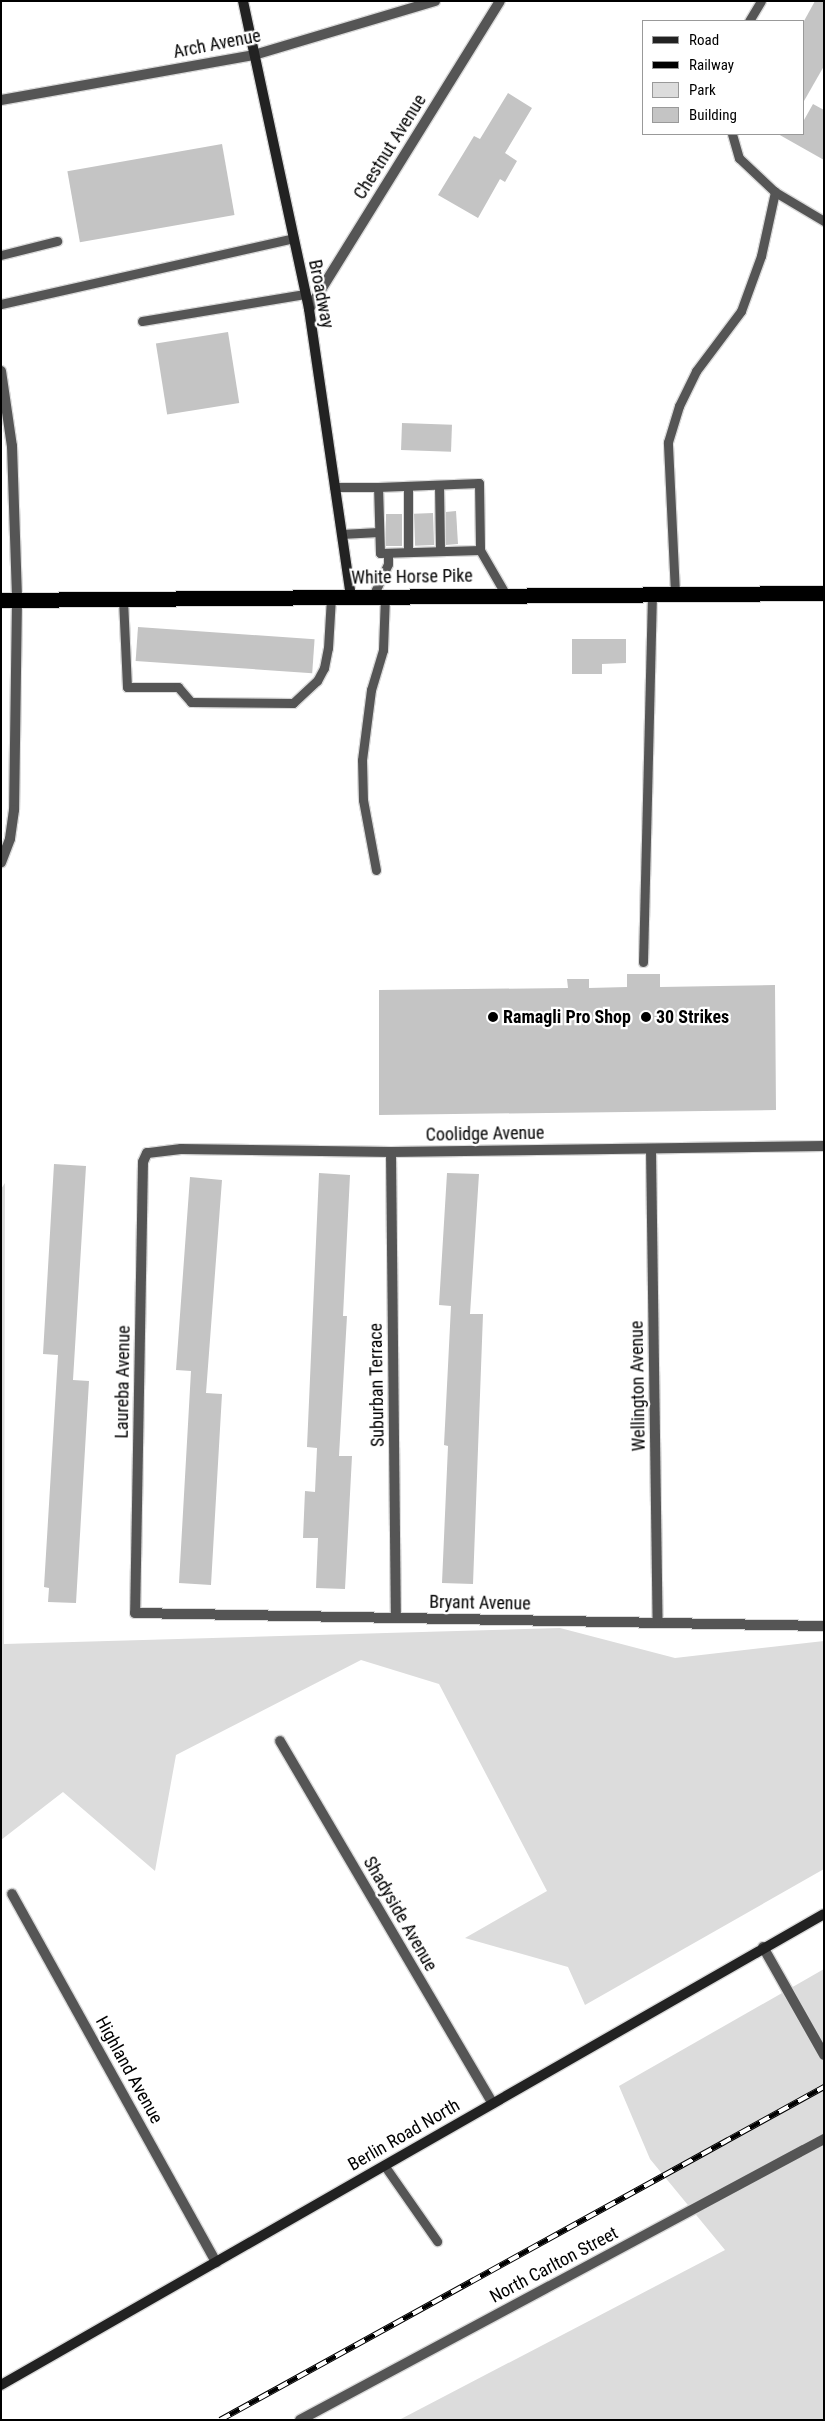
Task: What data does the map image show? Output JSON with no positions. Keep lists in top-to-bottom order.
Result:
{
  "streets": {
    "highway": ["White Horse Pike"],
    "street": [
      "Arch Avenue",
      "Chestnut Avenue",
      "Broadway",
      "Coolidge Avenue",
      "Laureba Avenue",
      "Suburban Terrace",
      "Wellington Avenue",
      "Bryant Avenue",
      "Shadyside Avenue",
      "Highland Avenue",
      "Berlin Road North",
      "North Carlton Street"
    ]
  },
  "crossings": [
    ["Arch Avenue", "Broadway"],
    ["Chestnut Avenue", "Broadway"],
    ["Broadway", "White Horse Pike"],
    ["Coolidge Avenue", "Laureba Avenue"],
    ["Coolidge Avenue", "Suburban Terrace"],
    ["Coolidge Avenue", "Wellington Avenue"],
    ["Laureba Avenue", "Bryant Avenue"],
    ["Suburban Terrace", "Bryant Avenue"],
    ["Wellington Avenue", "Bryant Avenue"],
    ["Shadyside Avenue", "Berlin Road North"],
    ["Highland Avenue", "Berlin Road North"]
  ],
  "places": ["Ramagli Pro Shop", "30 Strikes"],
  "legend": [
    "Road",
    "Railway",
    "Park",
    "Building"
  ]
}
